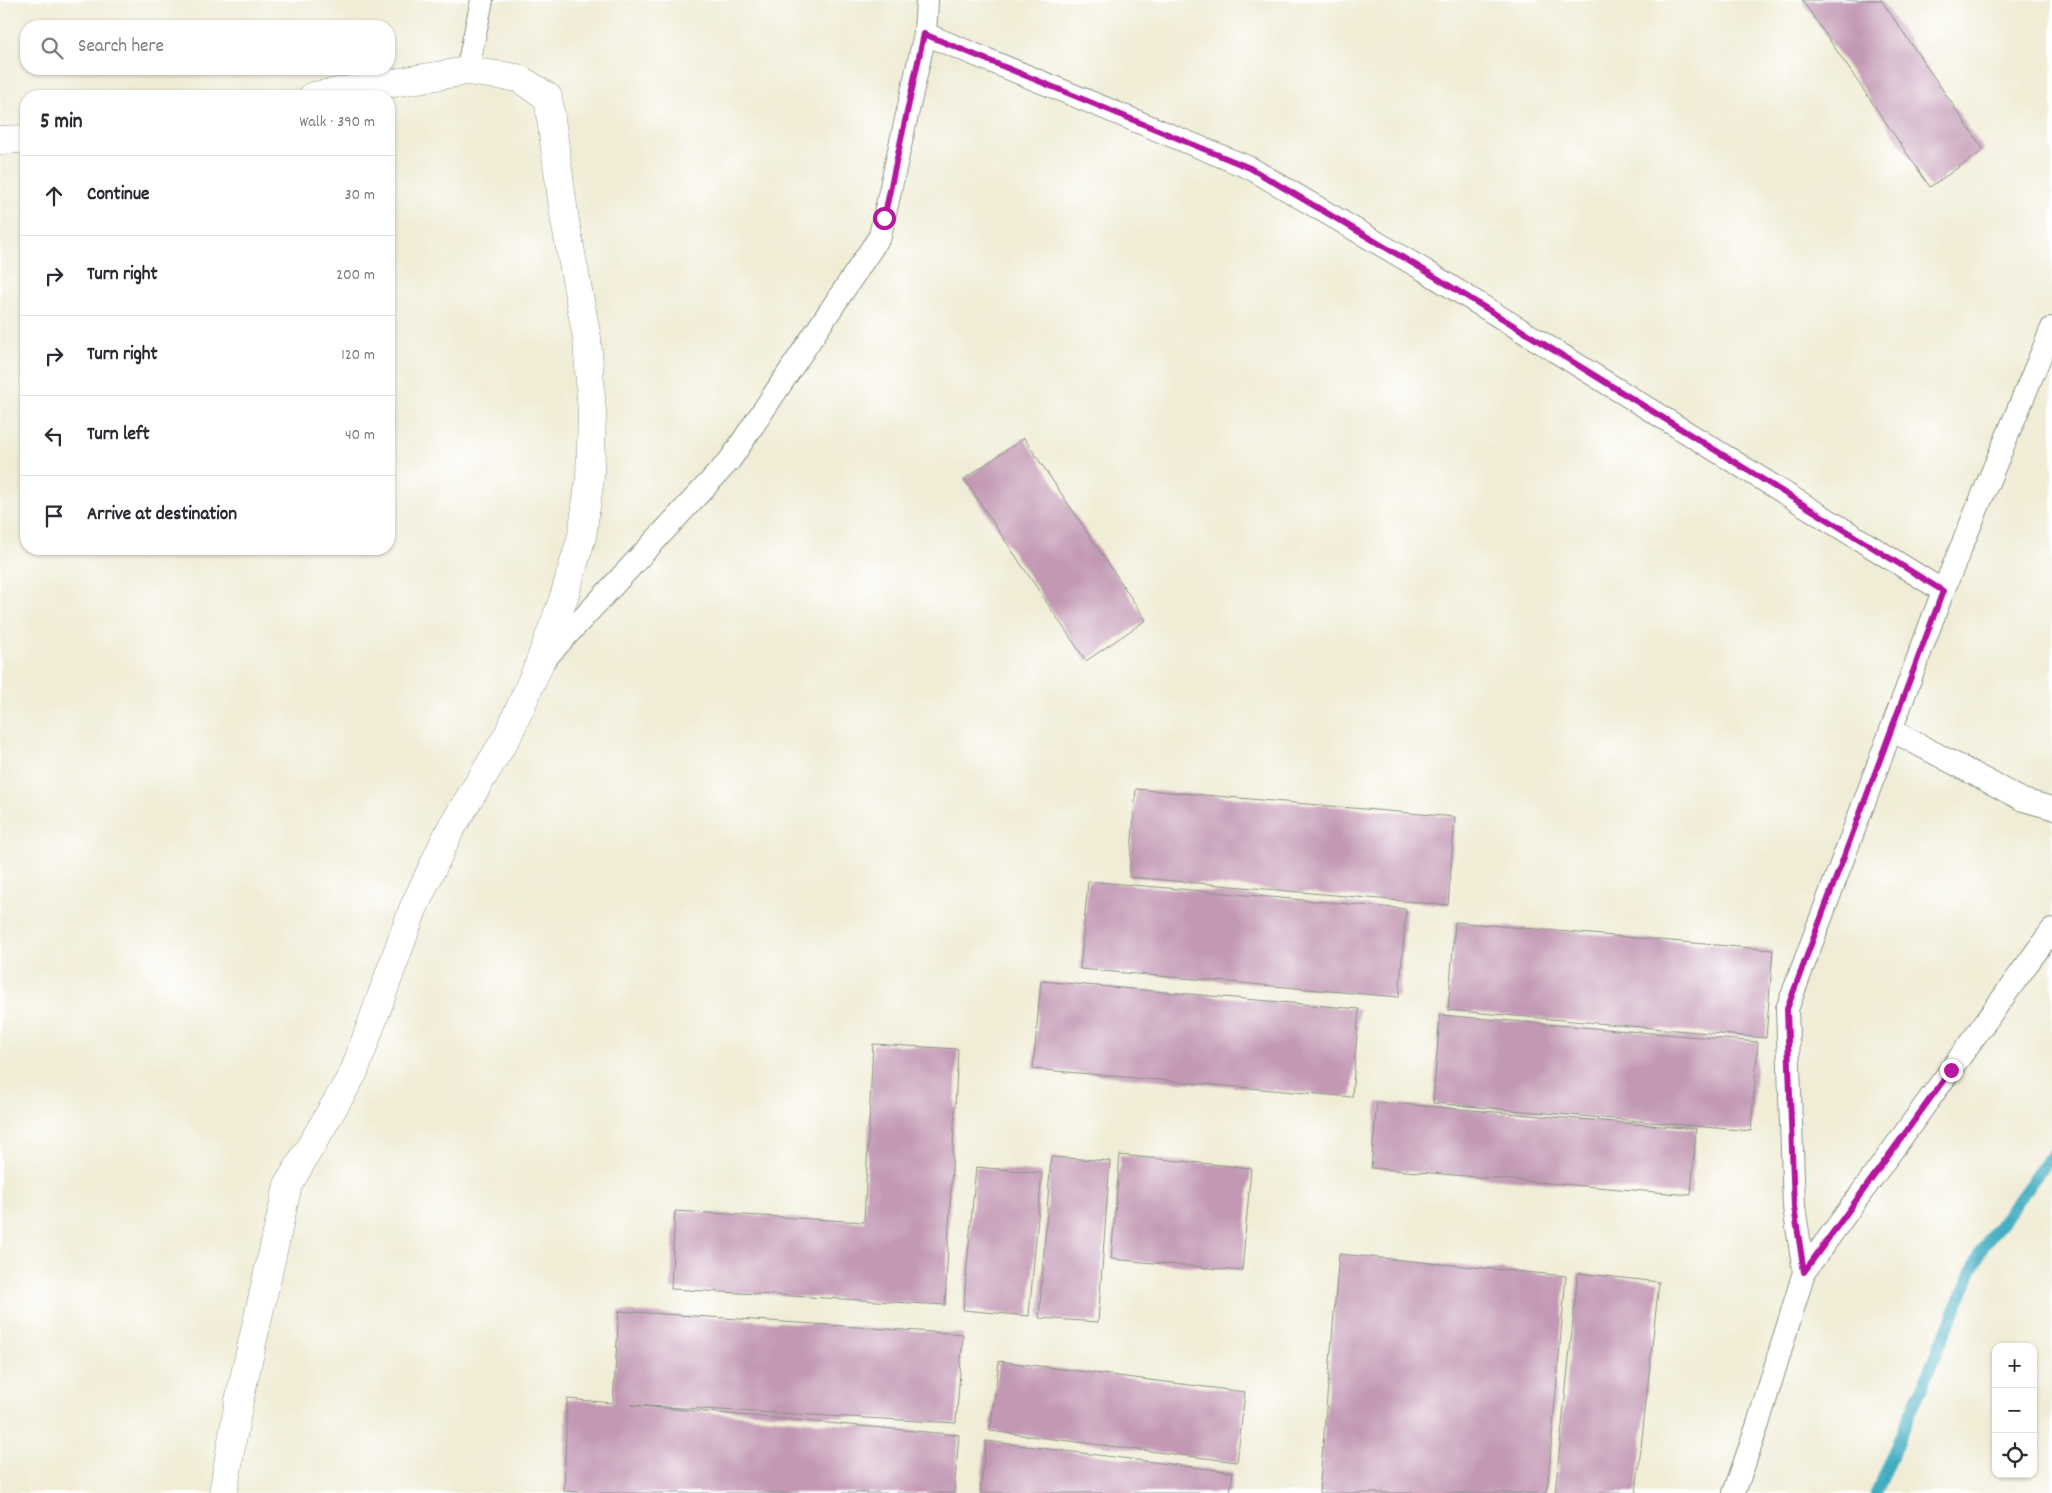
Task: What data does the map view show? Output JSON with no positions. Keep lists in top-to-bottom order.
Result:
{
  "page": {
    "search": "Search here",
    "heading": ["5 min", "Walk · 390 m"],
    "list": [
      ["Continue", "30 m"],
      ["Turn right", "200 m"],
      ["Turn right", "120 m"],
      ["Turn left", "40 m"],
      "Arrive at destination"
    ],
    "map_buttons": ["+", "−"]
  }
}
